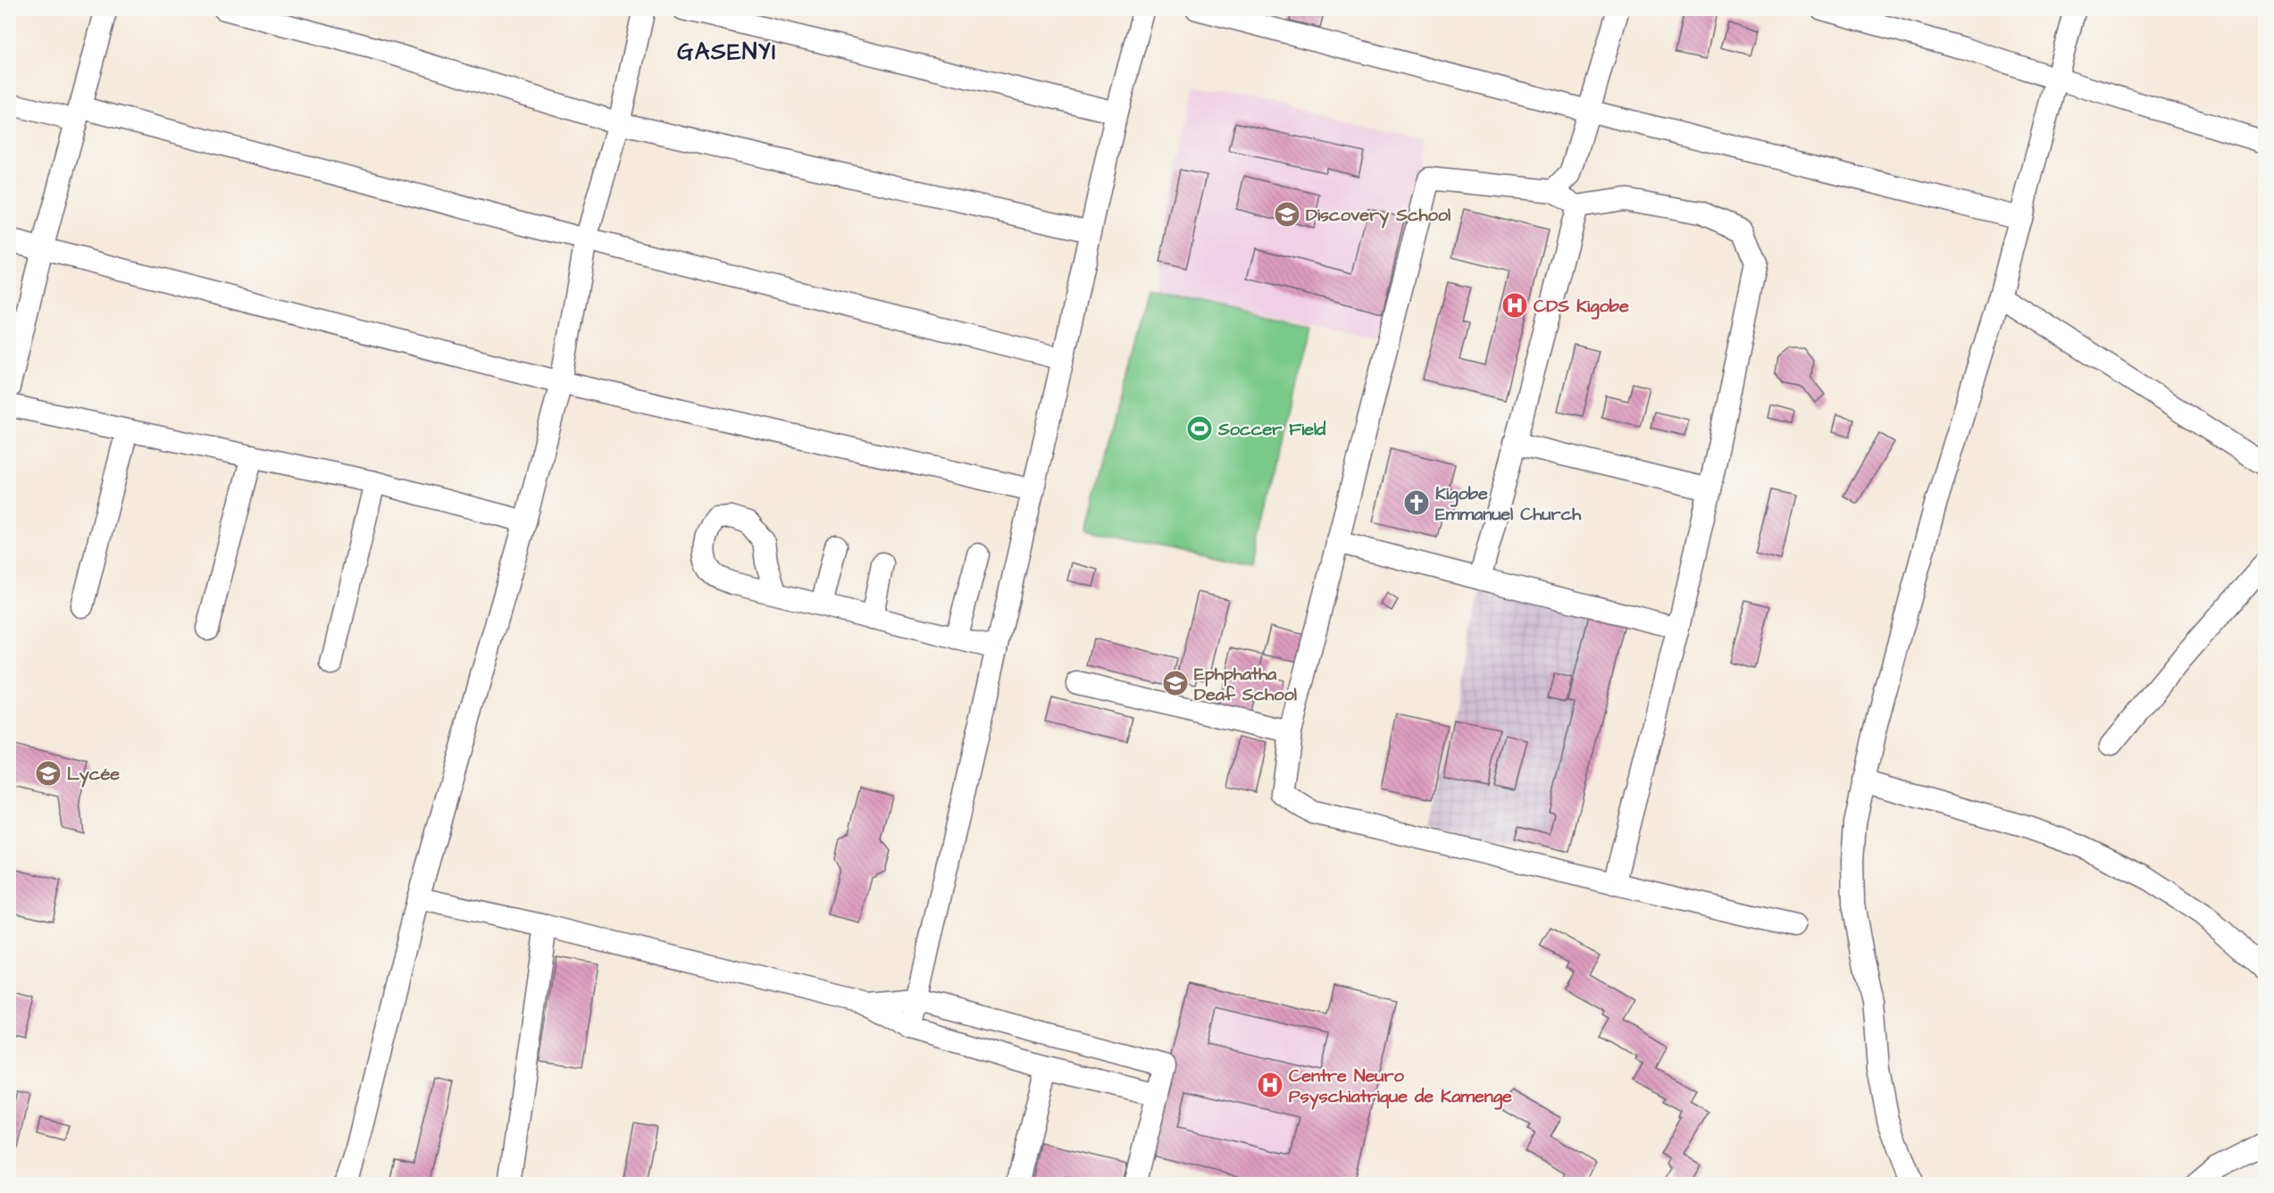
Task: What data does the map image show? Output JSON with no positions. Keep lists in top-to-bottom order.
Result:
{
  "districts": ["GASENYI"],
  "places": {
    "school or university": ["Discovery School", "Ephphatha Deaf School", "Lycée"],
    "hospital": ["CDS Kigobe", "Centre Neuro Psyschiatrique de Kamenge"],
    "sports": ["Soccer Field"],
    "church": ["Kigobe Emmanuel Church"]
  }
}
